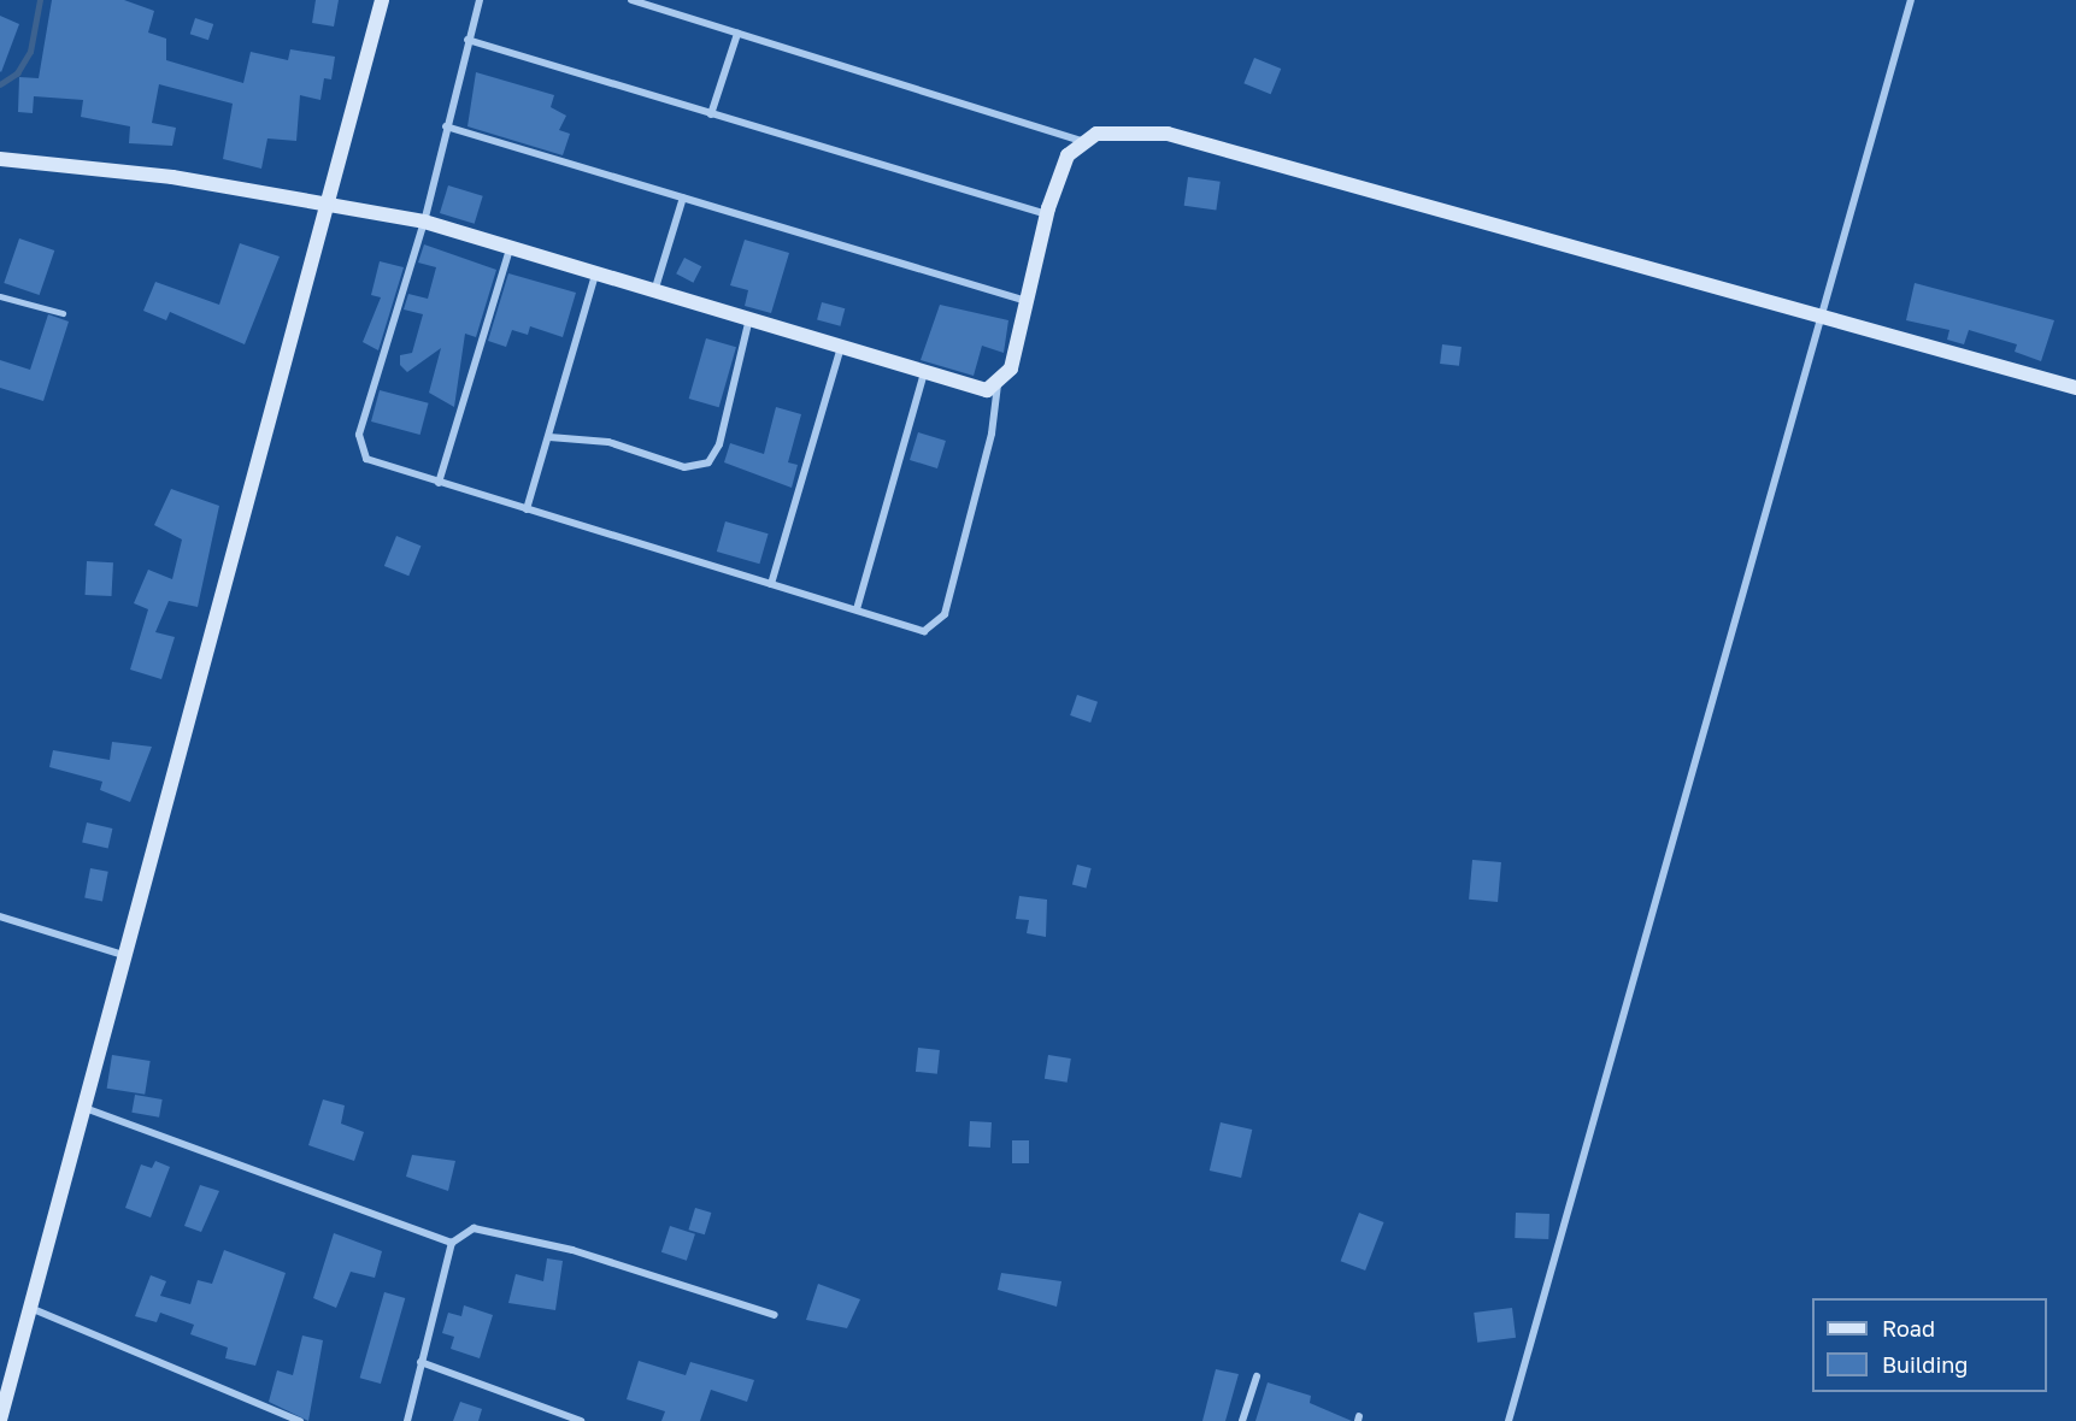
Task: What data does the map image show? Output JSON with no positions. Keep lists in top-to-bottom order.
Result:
{
  "legend": ["Road", "Building"]
}
